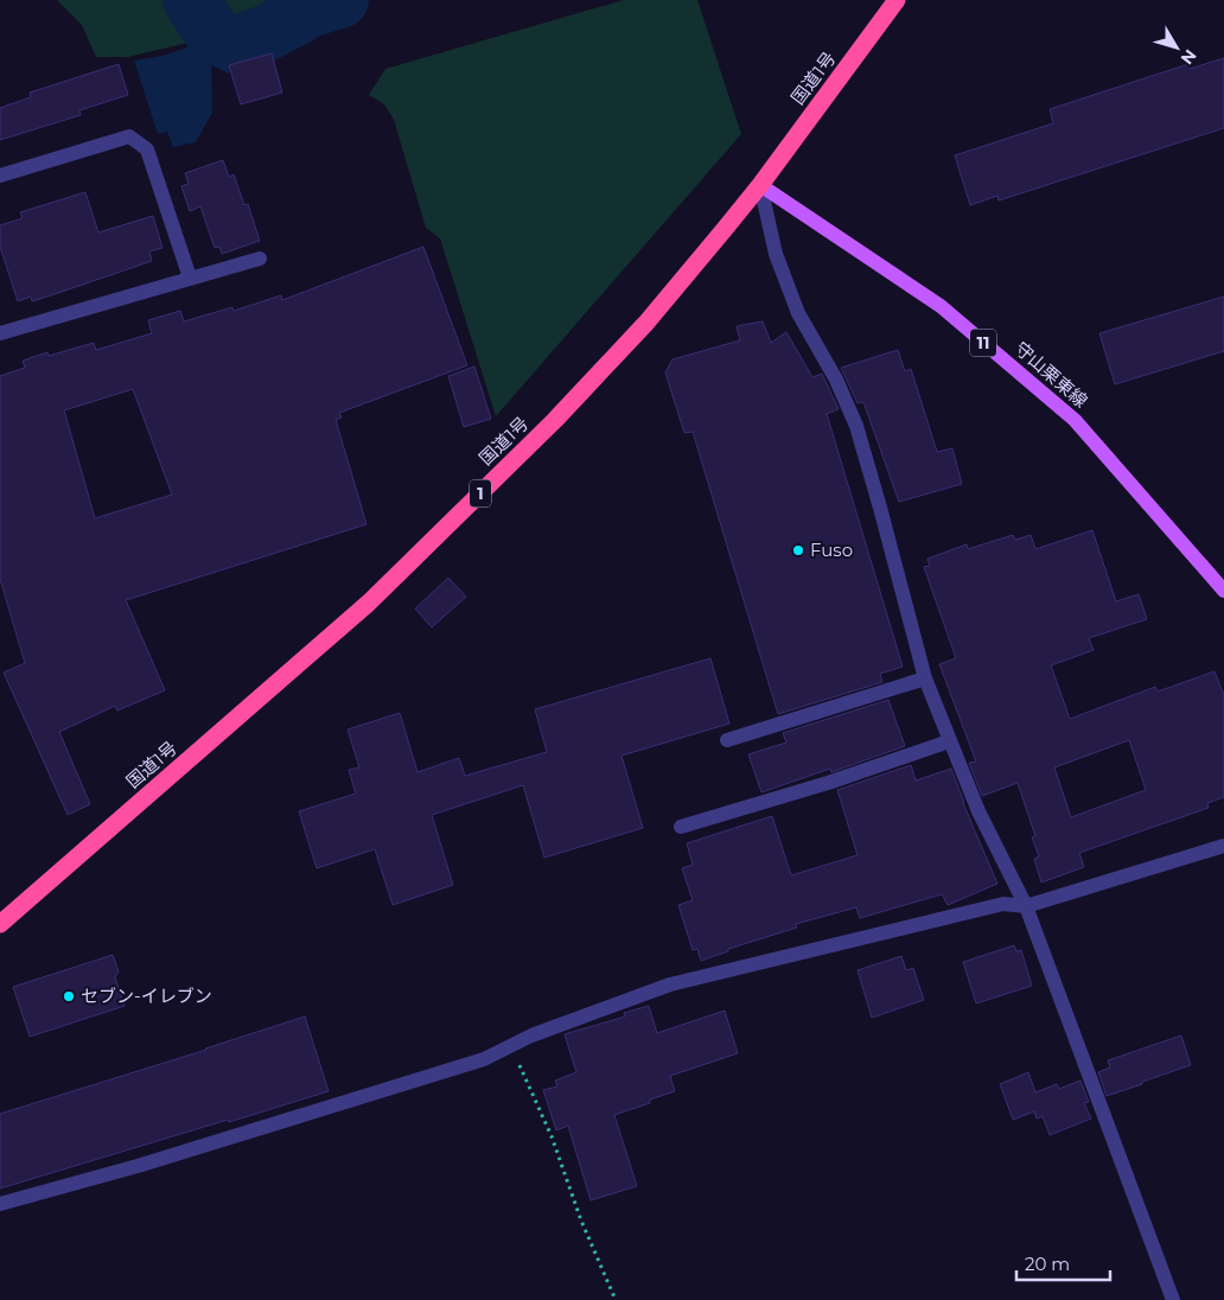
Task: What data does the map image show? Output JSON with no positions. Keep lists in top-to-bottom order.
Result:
{
  "streets": {
    "highway": ["国道1号", "1"],
    "main road": ["11", "守山栗東線"]
  },
  "crossings": [
    ["国道1号", "守山栗東線"]
  ],
  "places": ["Fuso", "セブン-イレブン"],
  "scale_bar": "20 m",
  "north": "bottom right"
}
